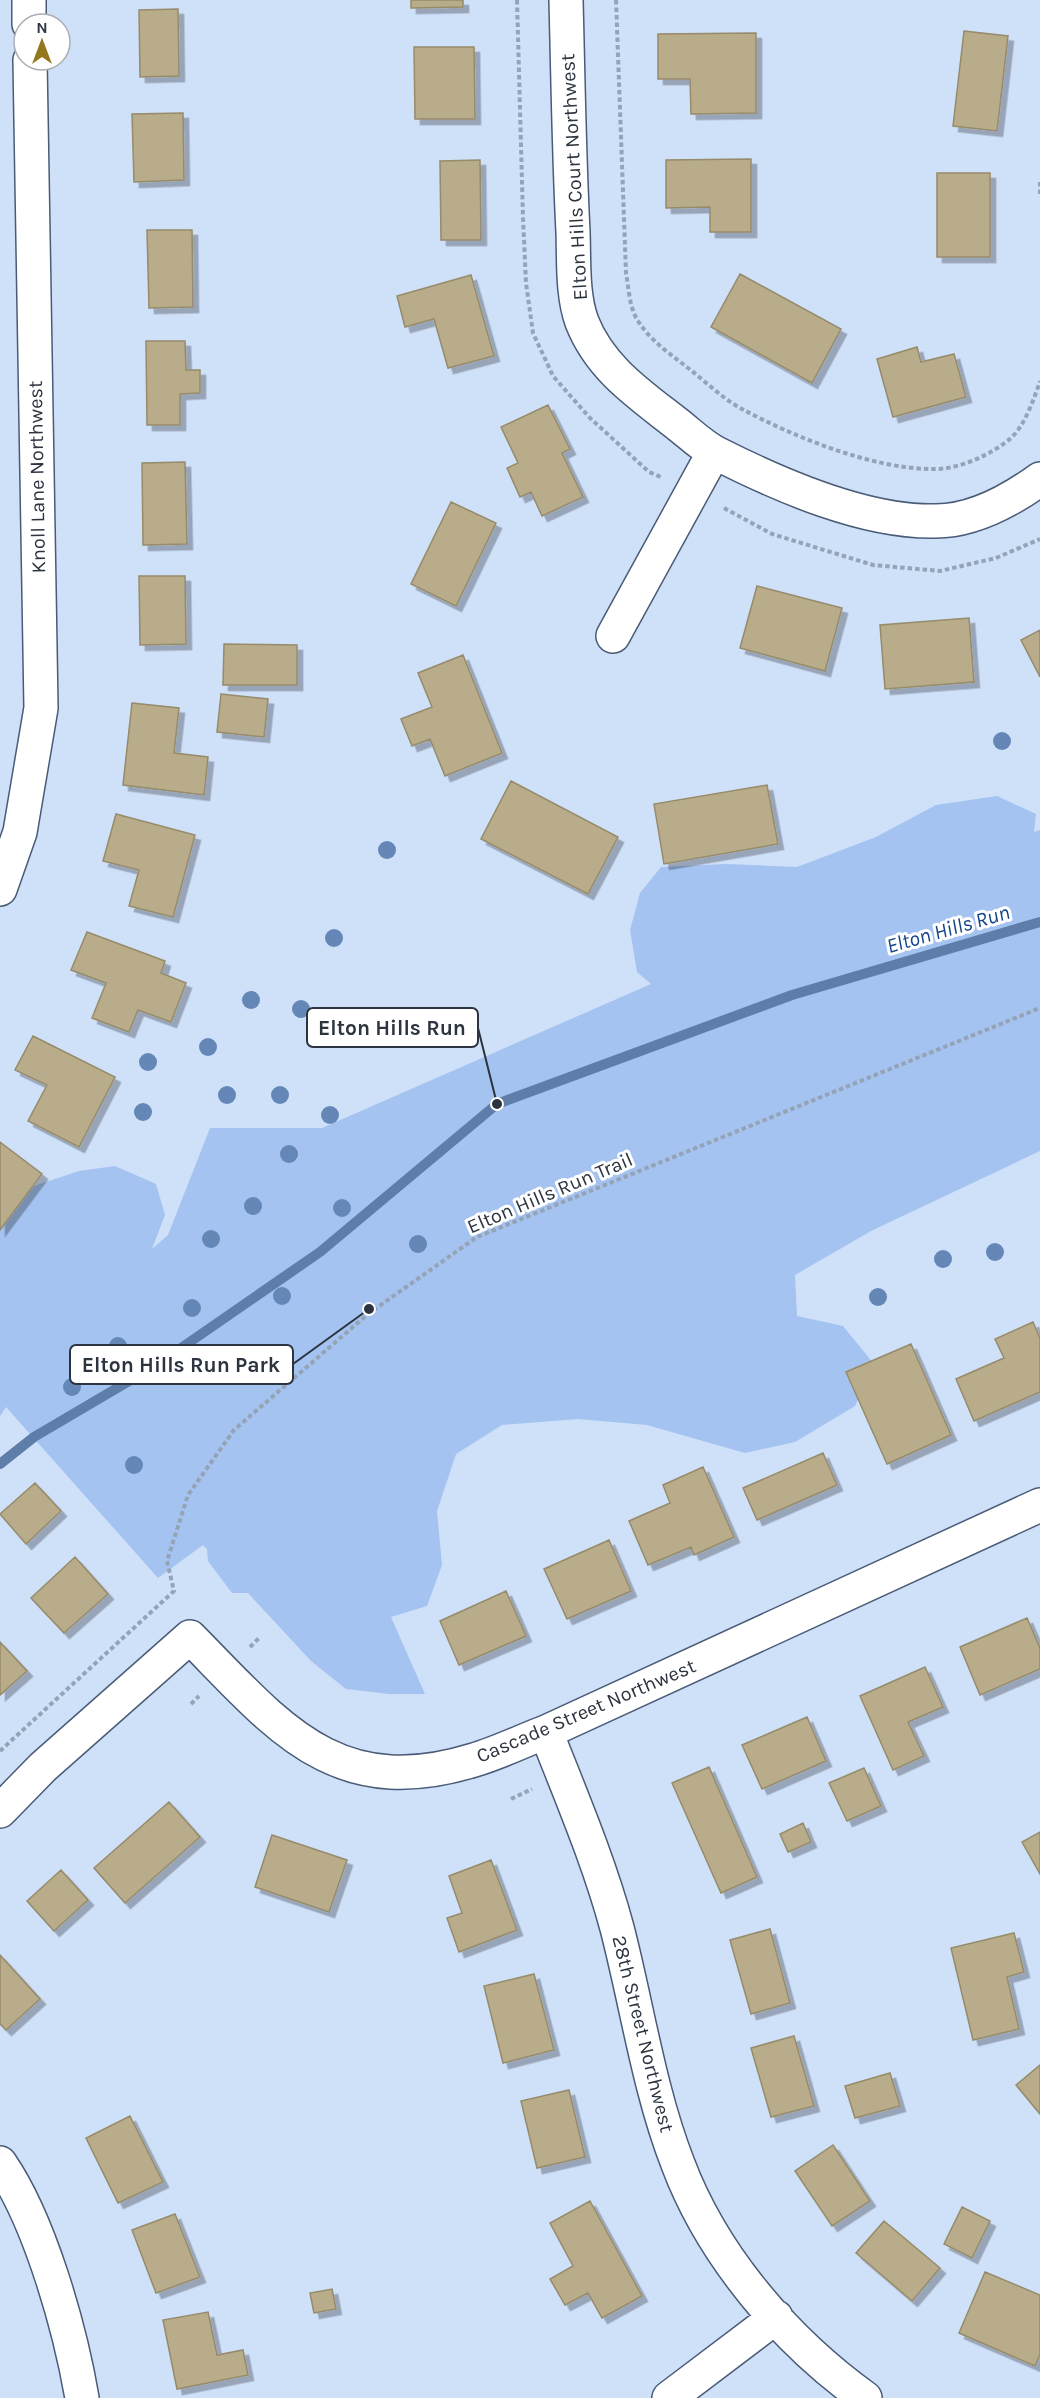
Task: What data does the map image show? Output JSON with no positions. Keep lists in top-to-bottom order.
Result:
{
  "streets": {
    "street": [
      "Elton Hills Court Northwest",
      "Knoll Lane Northwest",
      "Cascade Street Northwest",
      "28th Street Northwest"
    ],
    "path": ["Elton Hills Run Trail"]
  },
  "crossings": [
    ["Cascade Street Northwest", "28th Street Northwest"]
  ],
  "water": ["Elton Hills Run"],
  "places": ["Elton Hills Run", "Elton Hills Run Park"],
  "north": "top"
}
